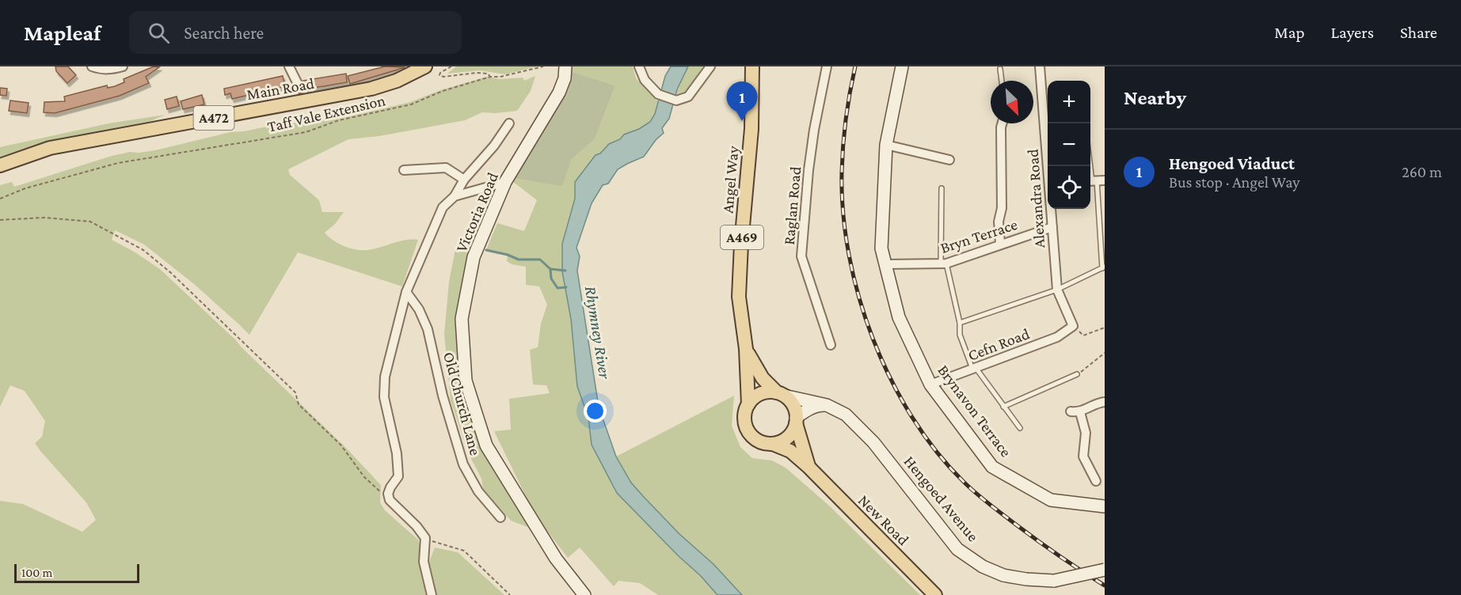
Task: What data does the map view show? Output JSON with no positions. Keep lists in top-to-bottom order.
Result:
{
  "streets": {
    "main road": [
      "Main Road",
      "A472",
      "Angel Way",
      "A469",
      "New Road"
    ],
    "street": [
      "Alexandra Road",
      "Raglan Road",
      "Victoria Road",
      "Bryn Terrace",
      "Cefn Road",
      "Old Church Lane",
      "Brynavon Terrace",
      "Hengoed Avenue"
    ],
    "path": ["Taff Vale Extension"]
  },
  "crossings": [
    ["Angel Way", "A469"],
    ["Angel Way", "Hengoed Avenue"],
    ["Angel Way", "New Road"],
    ["Alexandra Road", "Bryn Terrace"],
    ["Alexandra Road", "Cefn Road"],
    ["Bryn Terrace", "Brynavon Terrace"],
    ["Cefn Road", "Brynavon Terrace"],
    ["Hengoed Avenue", "New Road"]
  ],
  "water": ["Rhymney River"],
  "scale_bar": "100 m",
  "north": "bottom right",
  "page": {
    "header": "Mapleaf",
    "search": "Search here",
    "nav": ["Map", "Layers", "Share"],
    "heading": "Nearby",
    "map_buttons": ["+", "−"],
    "pins": "1",
    "list": [
      {
        "mark": "1",
        "name": "Hengoed Viaduct",
        "note": "Bus stop · Angel Way",
        "value": "260 m"
      }
    ],
    "scale": "100 m"
  }
}
